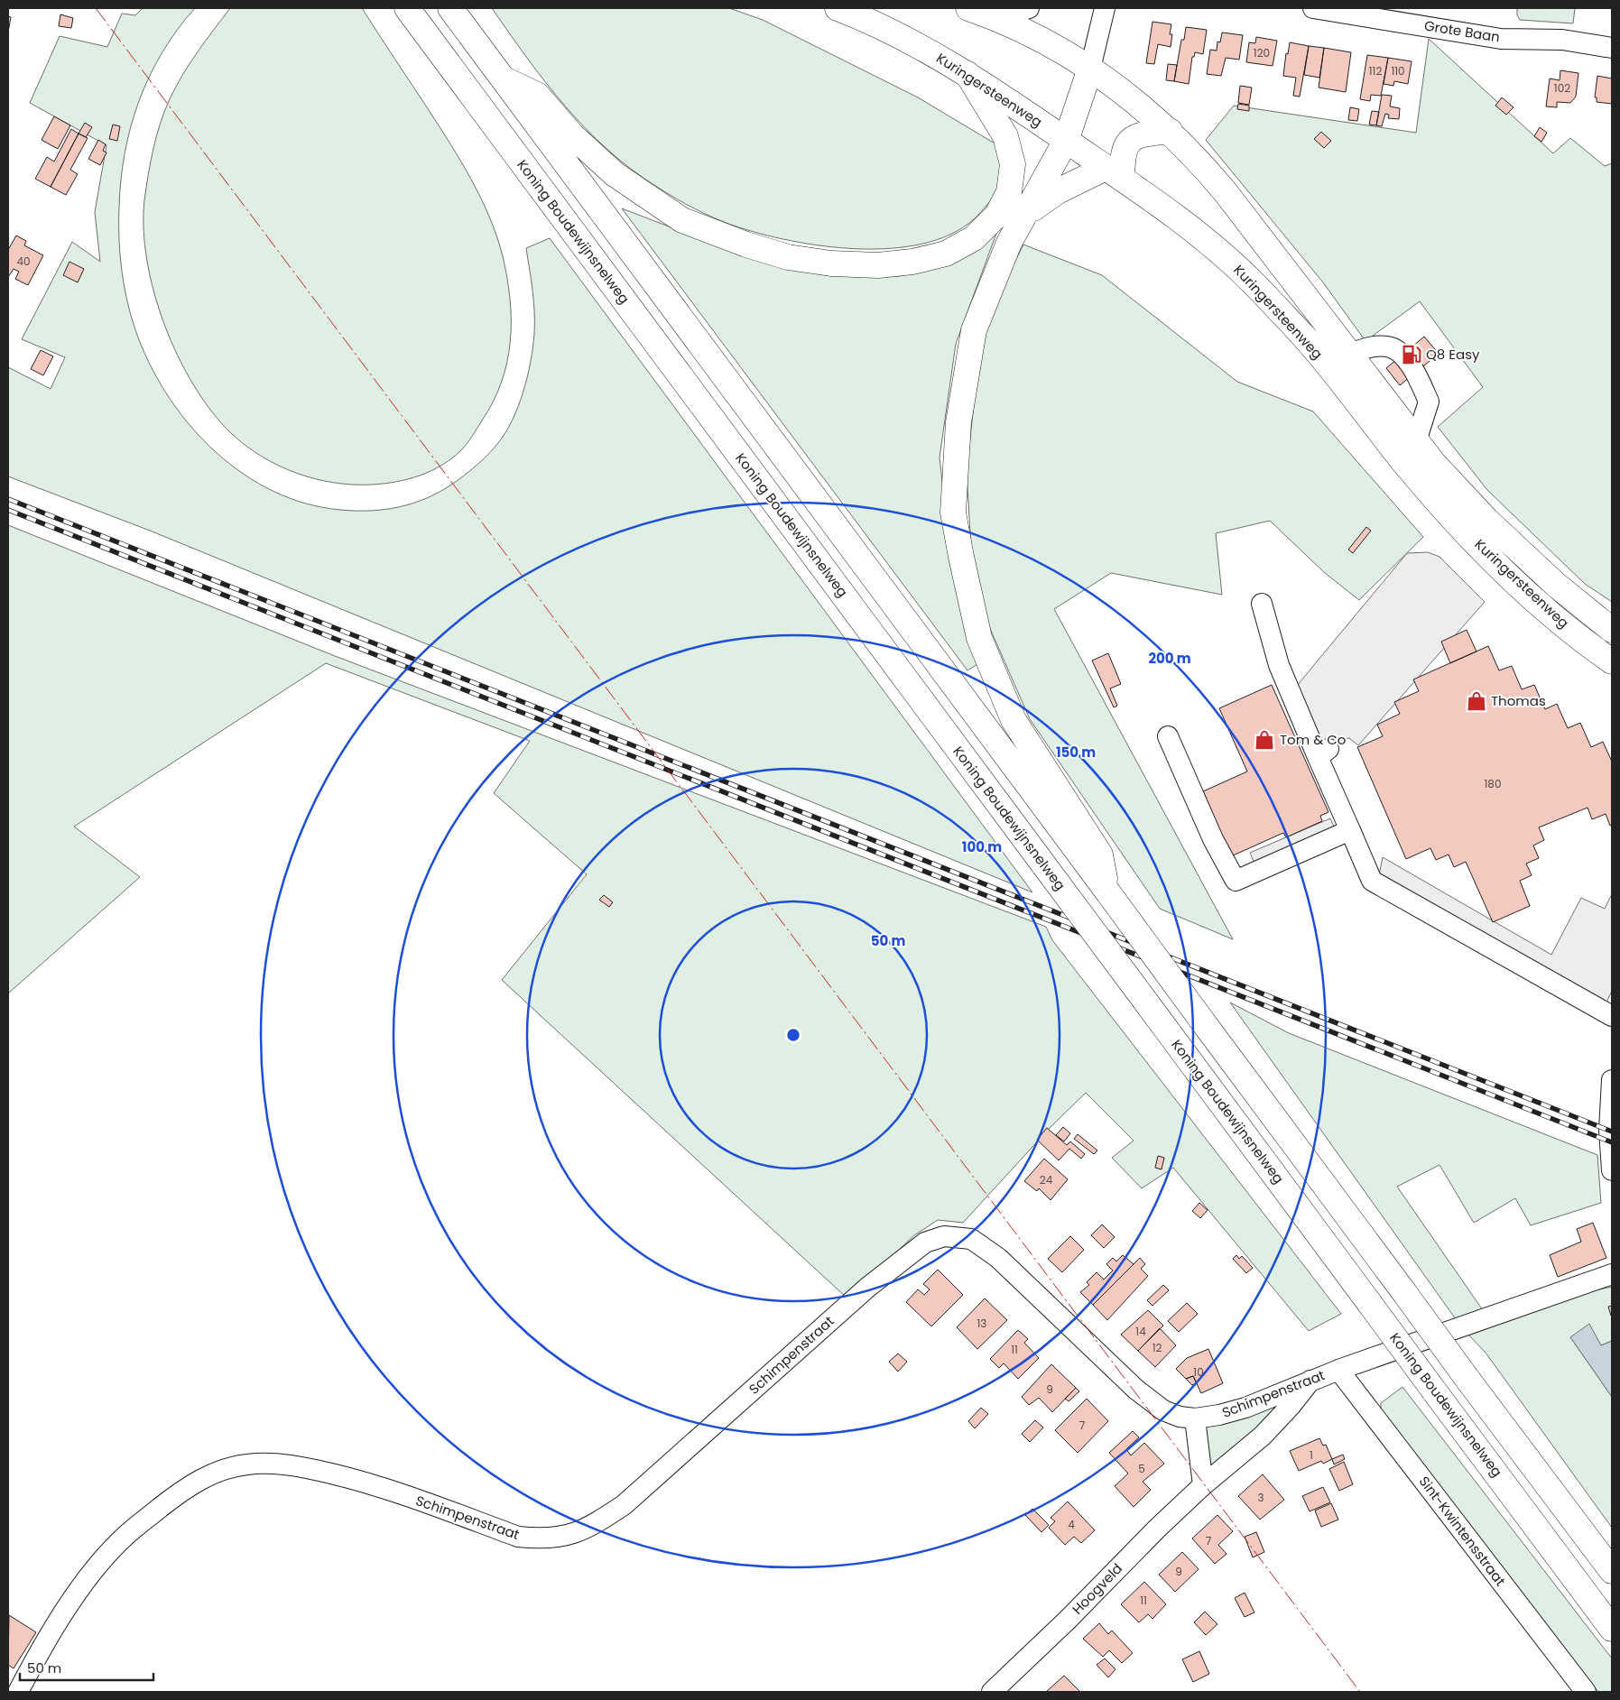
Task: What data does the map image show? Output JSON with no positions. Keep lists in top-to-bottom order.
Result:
{
  "streets": {
    "main road": ["Kuringersteenweg", "Koning Boudewijnsnelweg"],
    "street": [
      "Grote Baan",
      "Schimpenstraat",
      "Sint-Kwintensstraat",
      "Hoogveld"
    ]
  },
  "crossings": [
    ["Schimpenstraat", "Sint-Kwintensstraat"],
    ["Schimpenstraat", "Hoogveld"]
  ],
  "places": {
    "fuel station": ["Q8 Easy"],
    "shop": ["Thomas", "Tom & Co"]
  },
  "house_numbers": [
    "120",
    "112",
    "110",
    "102",
    "40",
    "180",
    "24",
    "13",
    "14",
    "12",
    "11",
    "10",
    "9",
    "7",
    "1",
    "5",
    "3",
    "4",
    "7",
    "9",
    "11"
  ],
  "scale_bar": "50 m",
  "rings": [
    "200 m",
    "150 m",
    "100 m",
    "50 m"
  ]
}
